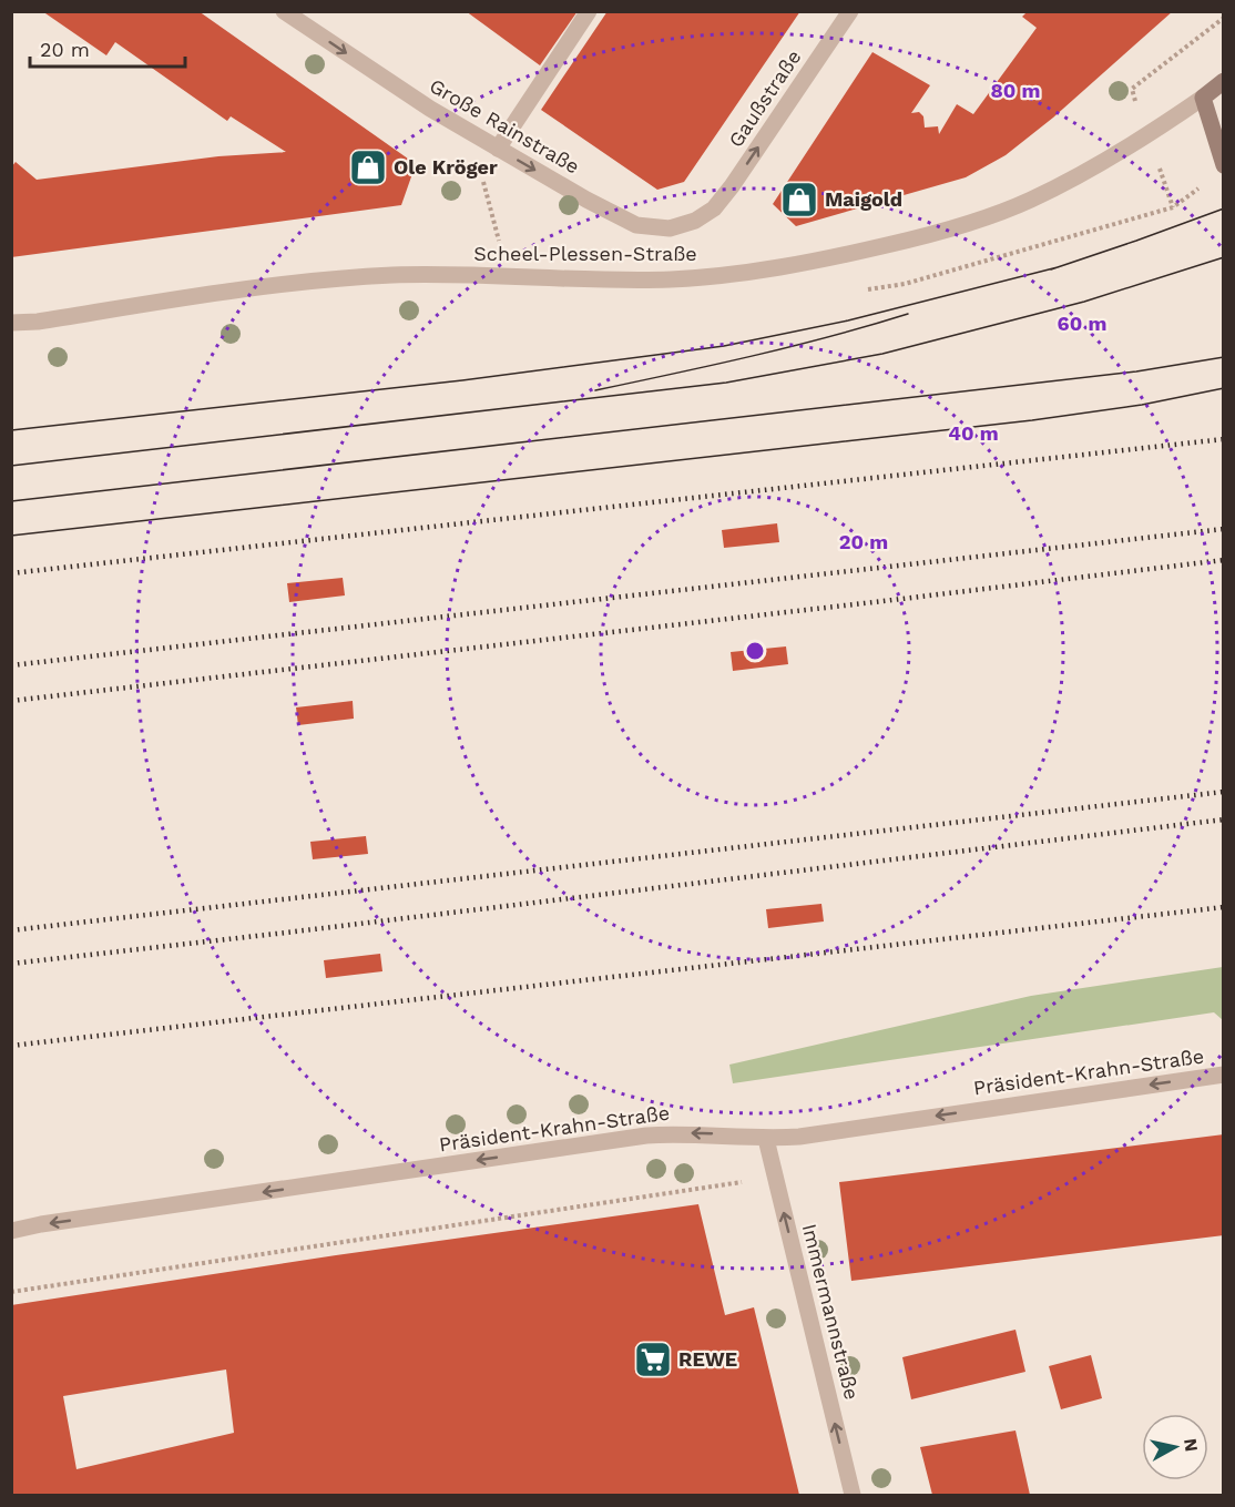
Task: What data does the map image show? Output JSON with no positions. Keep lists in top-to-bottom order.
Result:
{
  "streets": {
    "street": [
      "Gaußstraße",
      "Große Rainstraße",
      "Scheel-Plessen-Straße",
      "Präsident-Krahn-Straße",
      "Immermannstraße"
    ]
  },
  "crossings": [
    ["Gaußstraße", "Große Rainstraße"],
    ["Präsident-Krahn-Straße", "Immermannstraße"]
  ],
  "one_way": [
    "Gaußstraße",
    "Große Rainstraße",
    "Präsident-Krahn-Straße",
    "Immermannstraße"
  ],
  "places": {
    "shop": ["Ole Kröger", "Maigold"],
    "supermarket": ["REWE"]
  },
  "scale_bar": "20 m",
  "north": "right",
  "rings": [
    "80 m",
    "60 m",
    "40 m",
    "20 m"
  ]
}
